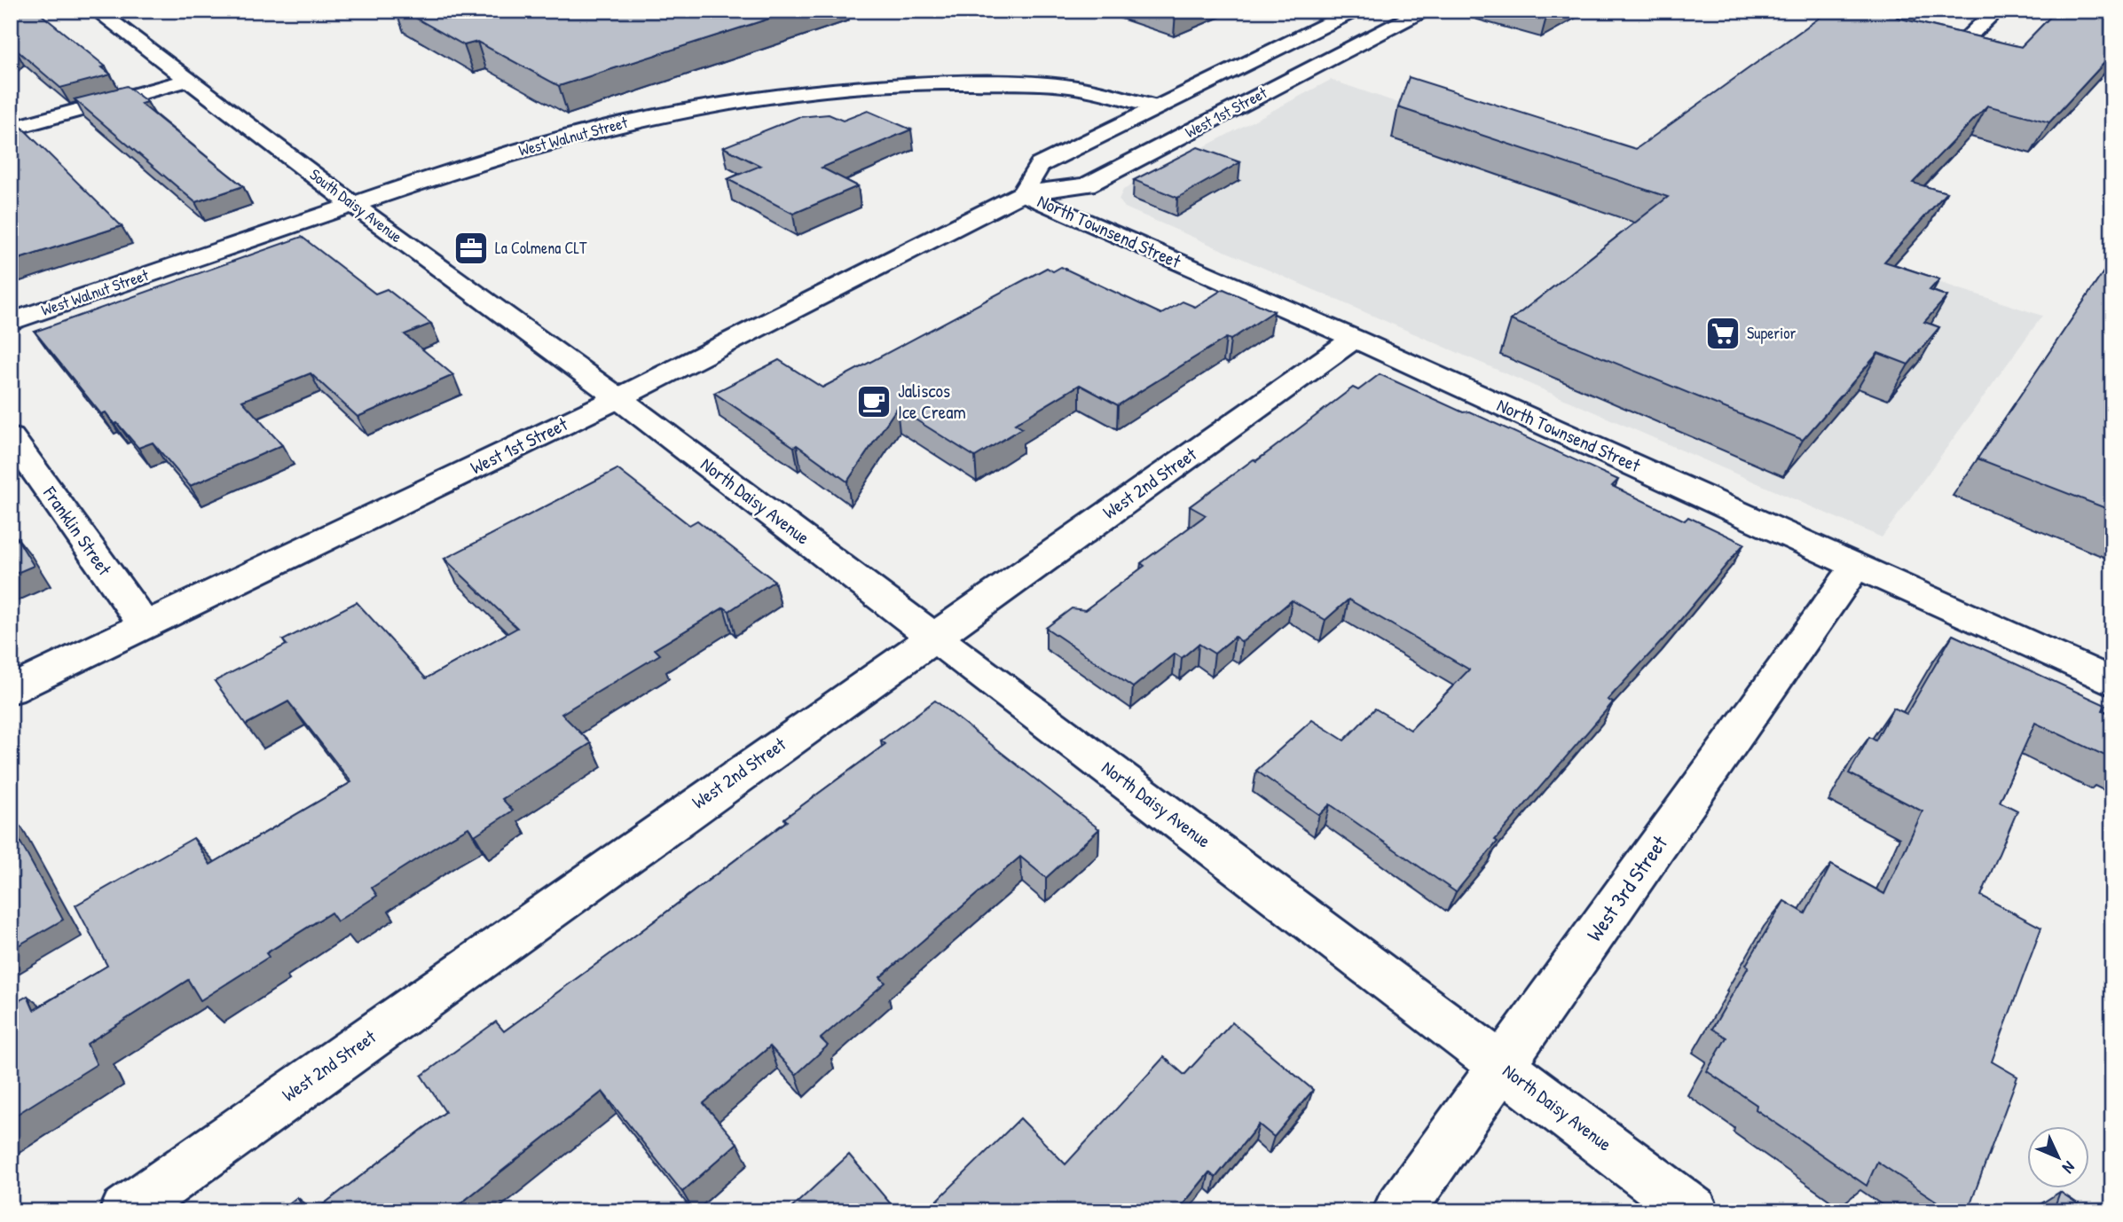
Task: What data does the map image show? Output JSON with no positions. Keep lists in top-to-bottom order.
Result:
{
  "streets": {
    "street": [
      "West 1st Street",
      "West Walnut Street",
      "South Daisy Avenue",
      "North Townsend Street",
      "West 2nd Street",
      "North Daisy Avenue",
      "Franklin Street",
      "West 3rd Street"
    ]
  },
  "crossings": [
    ["West 1st Street", "West Walnut Street"],
    ["West 1st Street", "South Daisy Avenue"],
    ["West 1st Street", "North Townsend Street"],
    ["West 1st Street", "North Daisy Avenue"],
    ["West 1st Street", "Franklin Street"],
    ["West Walnut Street", "South Daisy Avenue"],
    ["South Daisy Avenue", "North Daisy Avenue"],
    ["North Townsend Street", "West 2nd Street"],
    ["North Townsend Street", "West 3rd Street"],
    ["West 2nd Street", "North Daisy Avenue"],
    ["North Daisy Avenue", "West 3rd Street"]
  ],
  "places": {
    "office": ["La Colmena CLT"],
    "supermarket": ["Superior"],
    "cafe": ["Jaliscos Ice Cream"]
  },
  "north": "bottom right"
}
